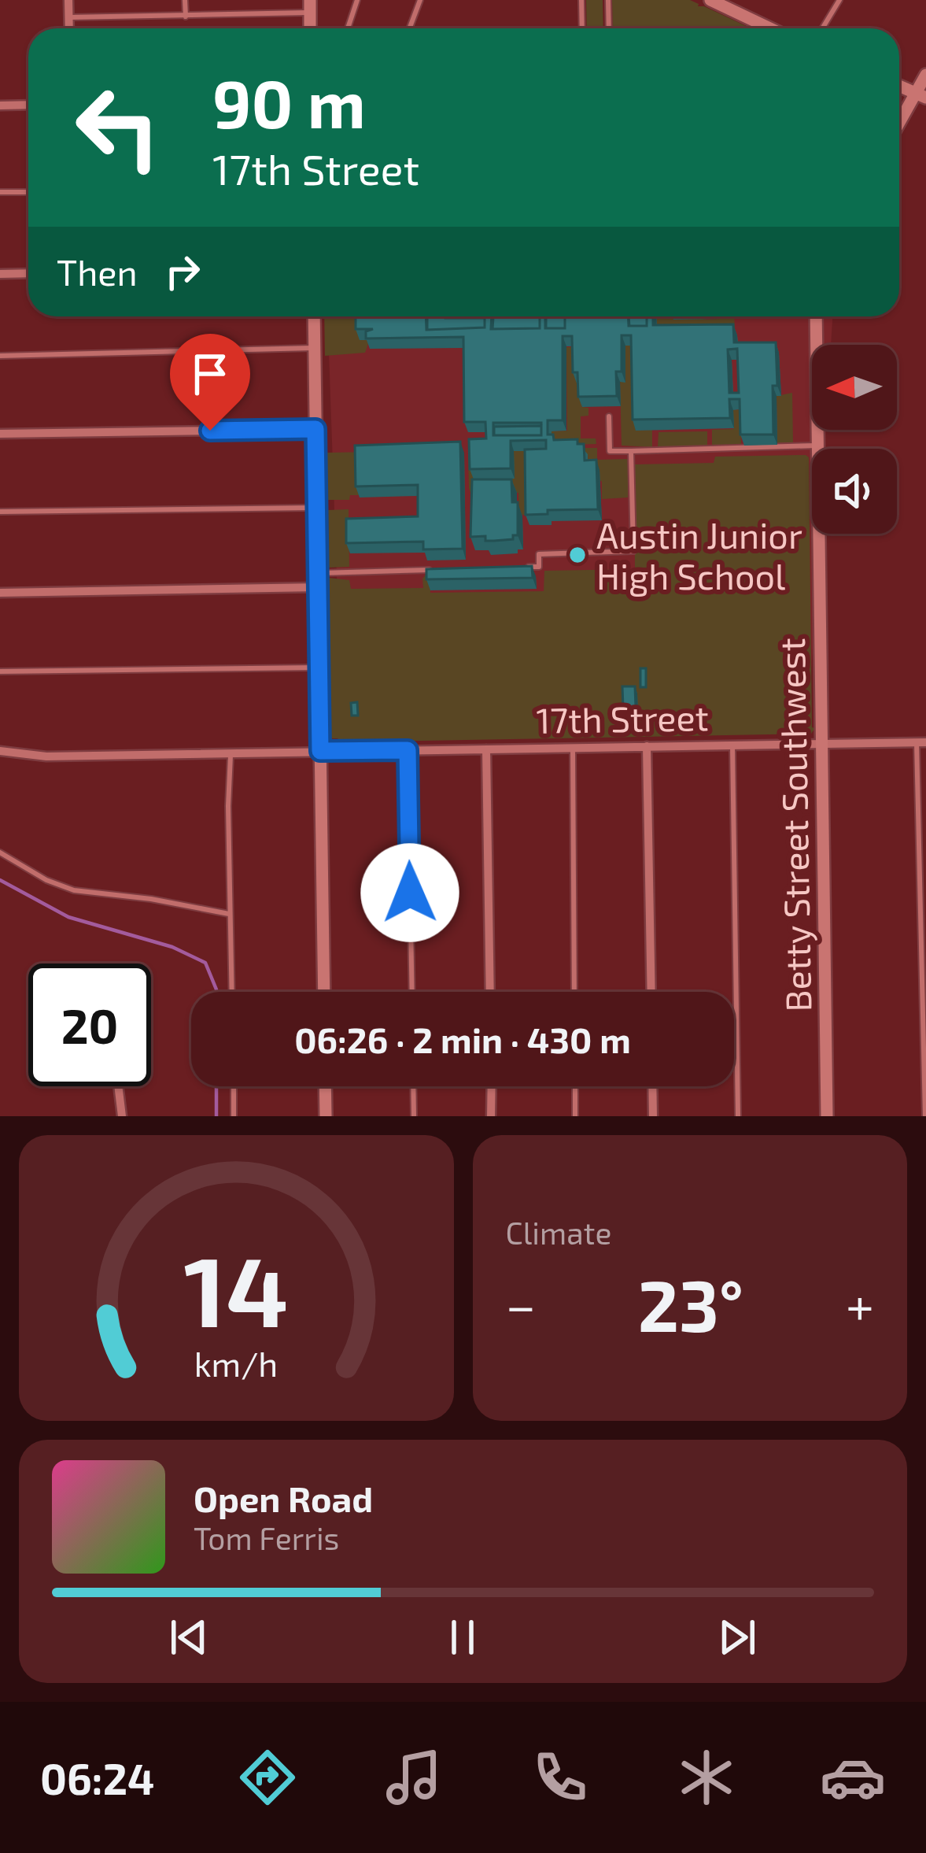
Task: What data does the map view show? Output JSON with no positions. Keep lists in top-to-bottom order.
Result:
{
  "streets": {
    "street": ["17th Street", "Betty Street Southwest"]
  },
  "crossings": [
    ["17th Street", "Betty Street Southwest"]
  ],
  "places": ["Austin Junior High School"],
  "north": "left",
  "page": {
    "turn": ["90 m", "17th Street"],
    "then": "Then",
    "limit": "20",
    "trip": "06:26 · 2 min · 430 m",
    "tile": "Climate",
    "heat": ["−", "23°", "+"],
    "song": ["Open Road", "Tom Ferris"],
    "tabs": "06:24",
    "gauge": ["14", "km/h"]
  }
}
